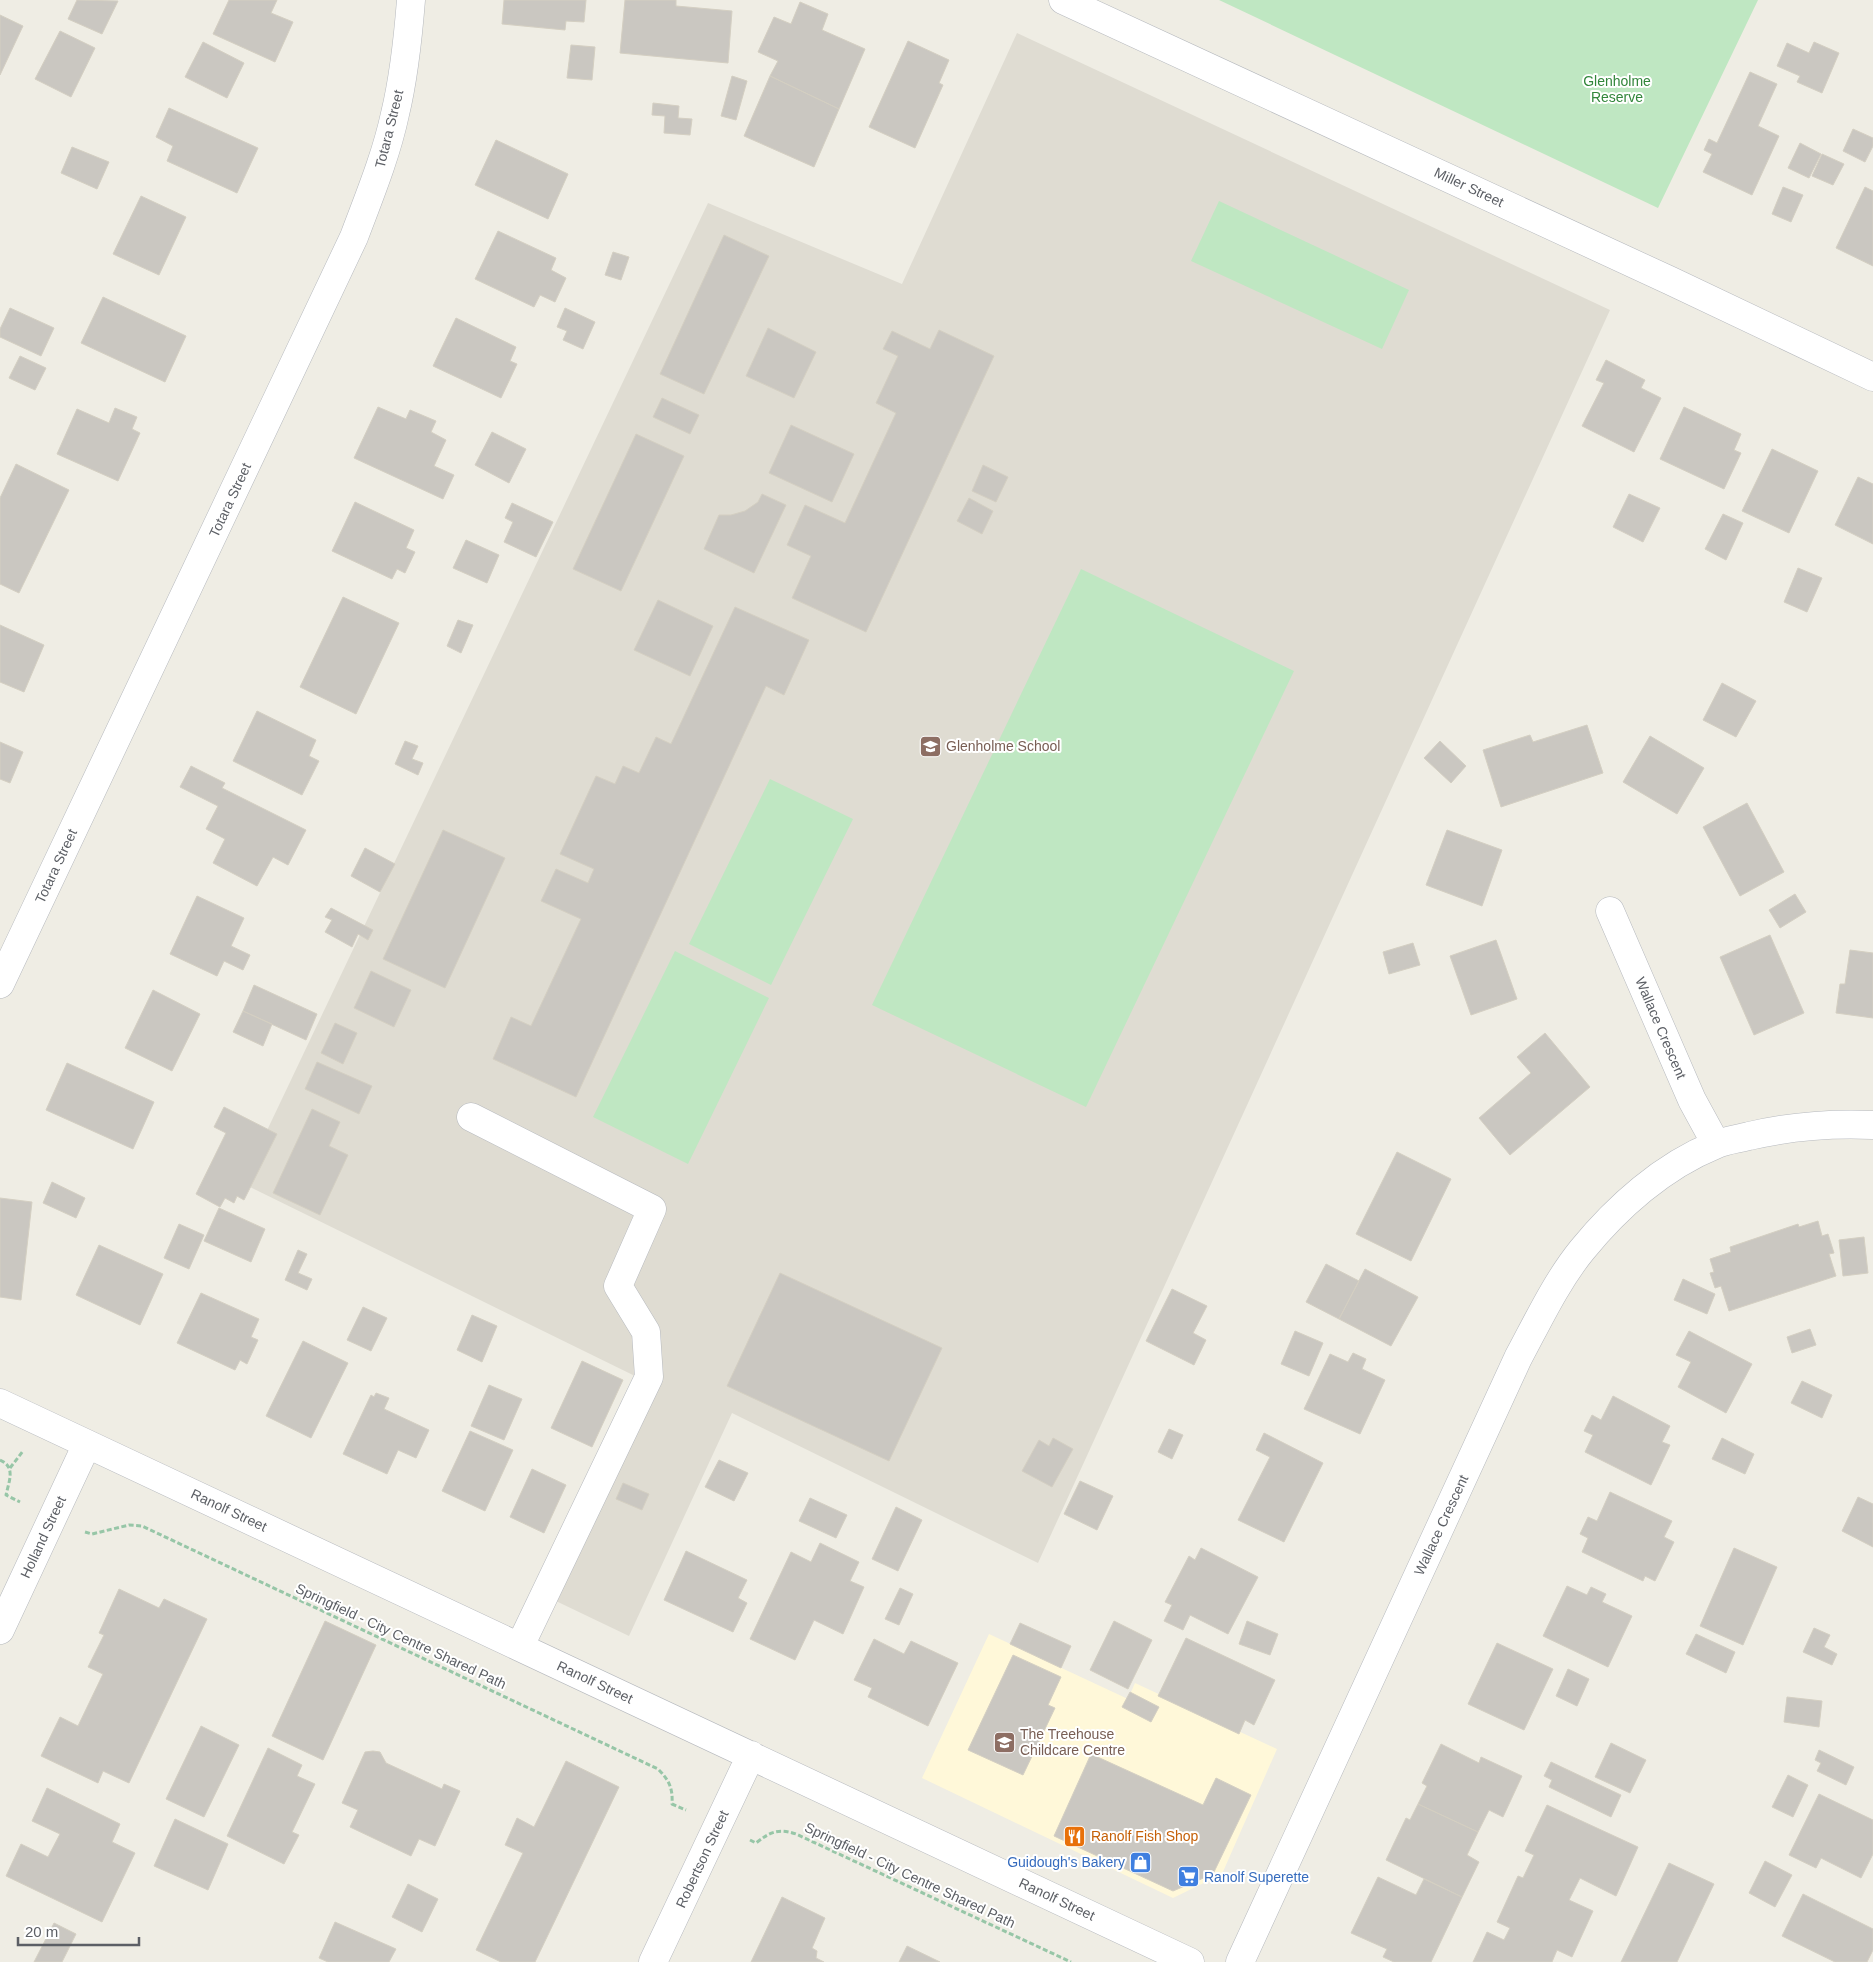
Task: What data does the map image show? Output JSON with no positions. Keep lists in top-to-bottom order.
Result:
{
  "streets": {
    "street": [
      "Totara Street",
      "Miller Street",
      "Wallace Crescent",
      "Ranolf Street",
      "Holland Street",
      "Robertson Street"
    ],
    "path": ["Springfield - City Centre Shared Path"]
  },
  "crossings": [
    ["Ranolf Street", "Holland Street"],
    ["Ranolf Street", "Robertson Street"]
  ],
  "parks": ["Glenholme Reserve"],
  "places": {
    "school or university": ["Glenholme School", "The Treehouse Childcare Centre"],
    "restaurant": ["Ranolf Fish Shop"],
    "shop": ["Guidough's Bakery"],
    "supermarket": ["Ranolf Superette"]
  },
  "scale_bar": "20 m"
}
